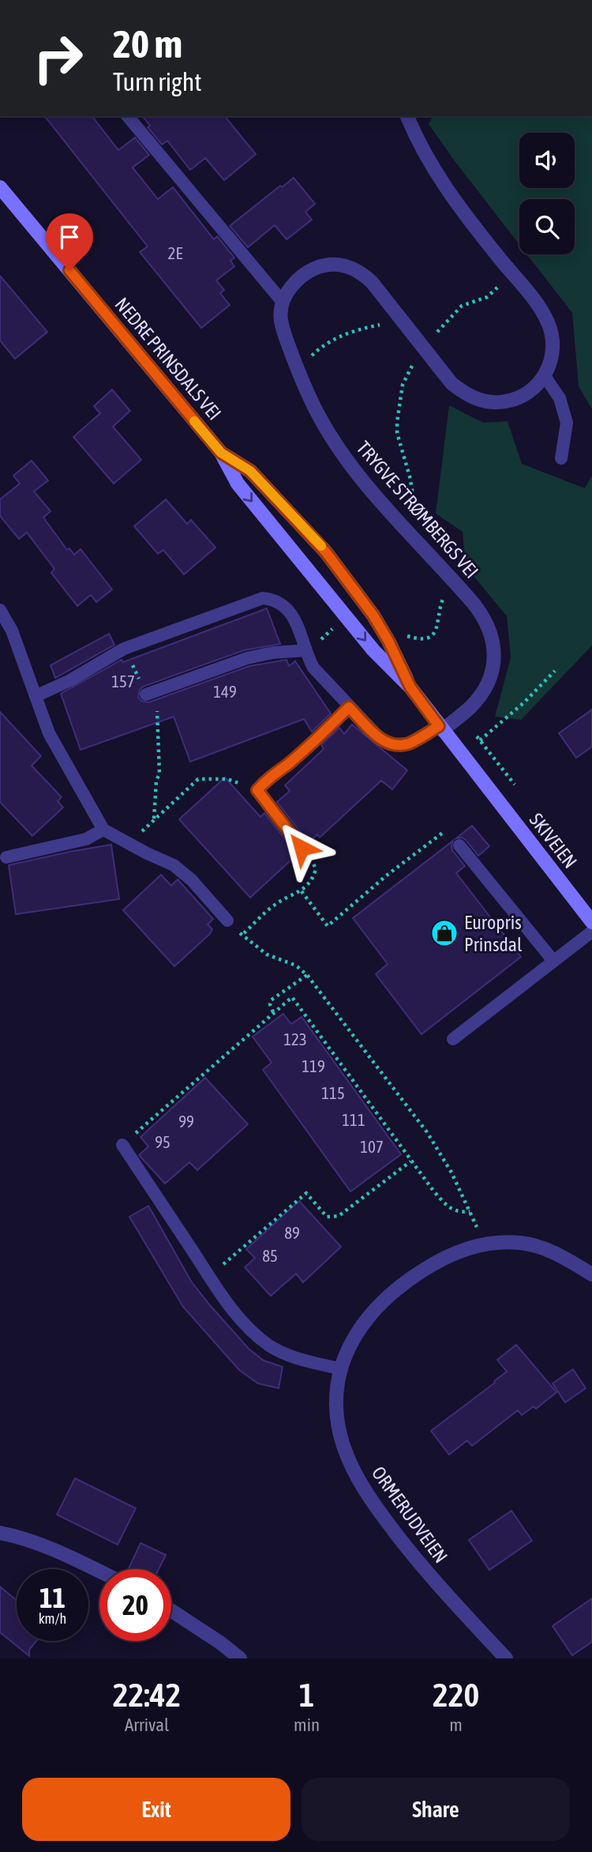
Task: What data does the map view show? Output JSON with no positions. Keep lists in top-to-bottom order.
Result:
{
  "streets": {
    "main road": ["NEDRE PRINSDALS VEI", "SKIVEIEN"],
    "street": ["TRYGVE STRØMBERGS VEI", "ORMERUDVEIEN"]
  },
  "crossings": [
    ["NEDRE PRINSDALS VEI", "TRYGVE STRØMBERGS VEI"],
    ["NEDRE PRINSDALS VEI", "SKIVEIEN"]
  ],
  "places": {
    "shop": ["Europris Prinsdal"]
  },
  "house_numbers": [
    "2E",
    "157",
    "149",
    "123",
    "119",
    "115",
    "111",
    "99",
    "95",
    "107",
    "89",
    "85"
  ],
  "page": {
    "turn": ["20 m", "Turn right"],
    "speed": "11 km/h",
    "limit": "20",
    "eta": [
      "22:42",
      "Arrival",
      "1",
      "min",
      "220",
      "m"
    ],
    "buttons": ["Exit", "Share"]
  }
}
